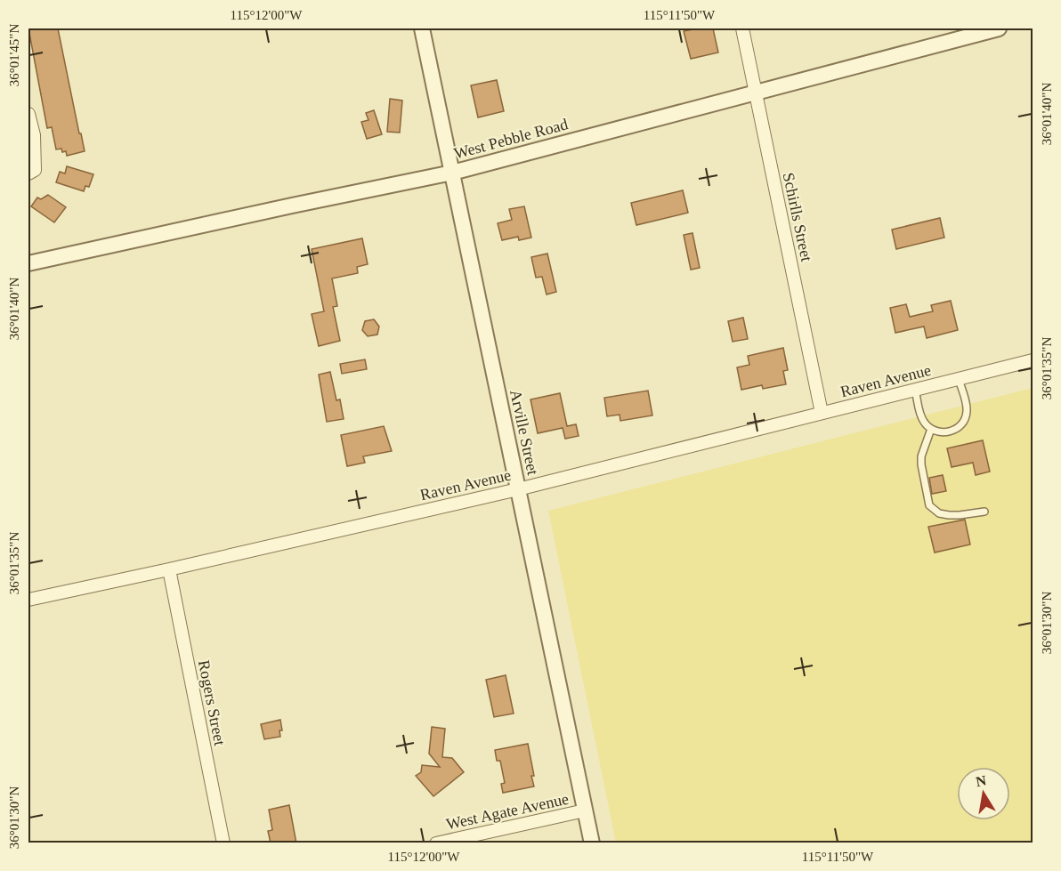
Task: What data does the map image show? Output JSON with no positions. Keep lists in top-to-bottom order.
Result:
{
  "streets": {
    "street": [
      "West Pebble Road",
      "Schirlls Street",
      "Raven Avenue",
      "Arville Street",
      "Rogers Street",
      "West Agate Avenue"
    ]
  },
  "crossings": [
    ["West Pebble Road", "Schirlls Street"],
    ["West Pebble Road", "Arville Street"],
    ["Schirlls Street", "Raven Avenue"],
    ["Raven Avenue", "Arville Street"],
    ["Raven Avenue", "Rogers Street"],
    ["Arville Street", "West Agate Avenue"]
  ],
  "north": "top",
  "coordinates": [
    "115°12'00\"W",
    "115°11'50\"W",
    "36°01'45\"N",
    "36°01'40\"N",
    "36°01'35\"N",
    "36°01'30\"N"
  ]
}
